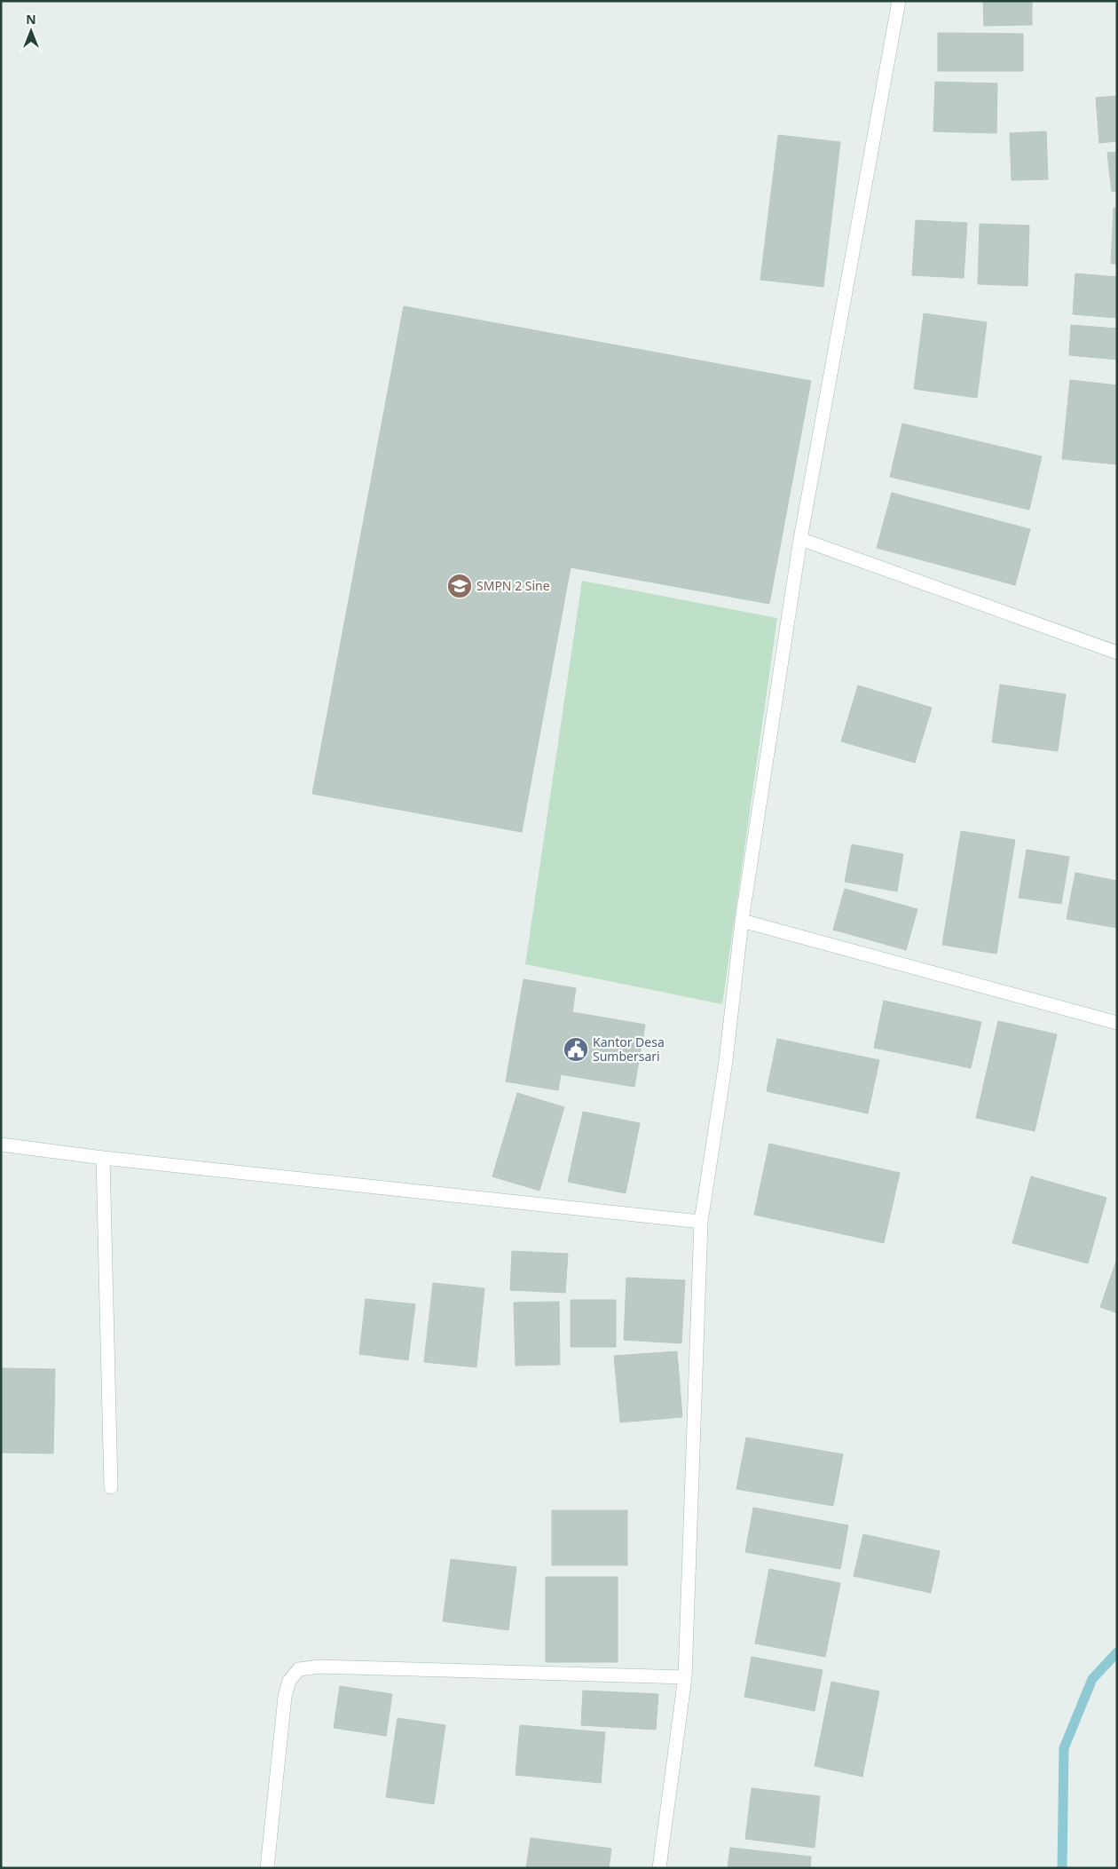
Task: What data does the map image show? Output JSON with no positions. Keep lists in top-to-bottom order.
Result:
{
  "places": {
    "school or university": ["SMPN 2 Sine"],
    "public building": ["Kantor Desa Sumbersari"]
  },
  "north": "top"
}
